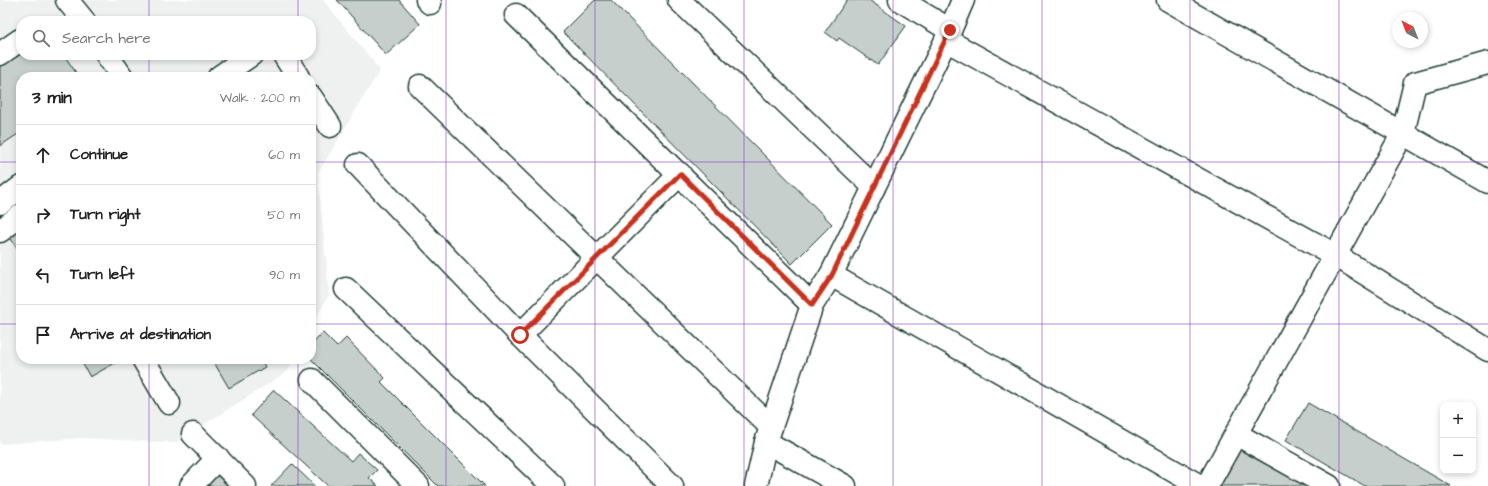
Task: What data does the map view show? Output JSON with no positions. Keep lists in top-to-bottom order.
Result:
{
  "north": "top left",
  "page": {
    "search": "Search here",
    "heading": ["3 min", "Walk · 200 m"],
    "list": [
      ["Continue", "60 m"],
      ["Turn right", "50 m"],
      ["Turn left", "90 m"],
      "Arrive at destination"
    ],
    "map_buttons": ["+", "−"]
  }
}
